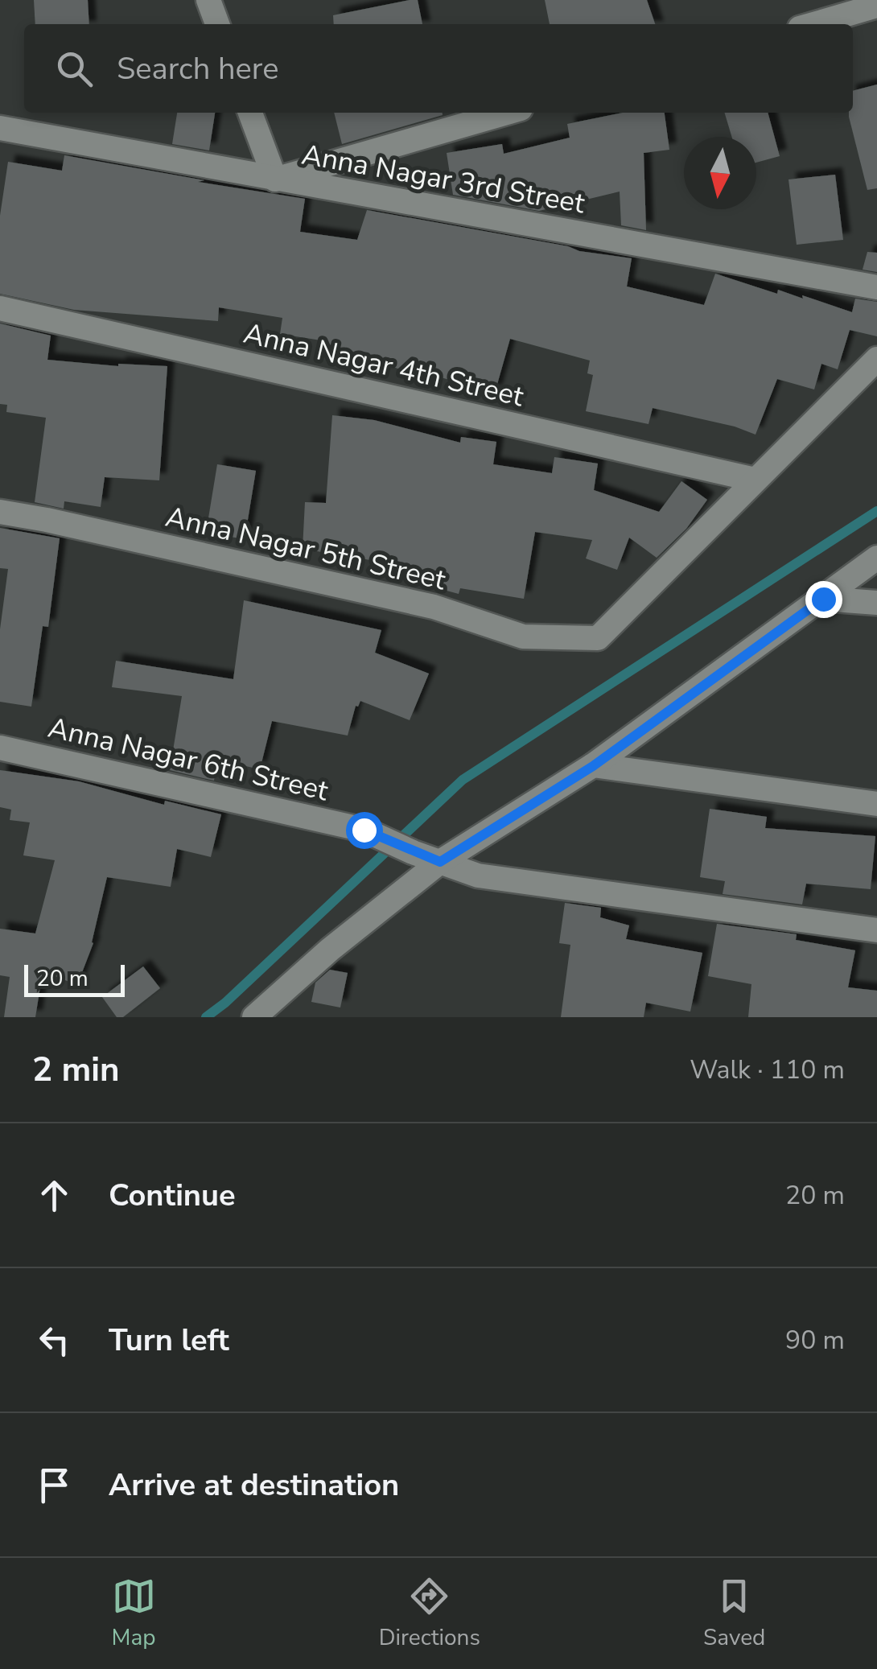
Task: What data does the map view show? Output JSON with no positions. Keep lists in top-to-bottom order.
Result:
{
  "streets": {
    "street": [
      "Anna Nagar 3rd Street",
      "Anna Nagar 4th Street",
      "Anna Nagar 5th Street",
      "Anna Nagar 6th Street"
    ]
  },
  "crossings": [
    ["Anna Nagar 4th Street", "Anna Nagar 5th Street"]
  ],
  "scale_bar": "20 m",
  "north": "bottom",
  "page": {
    "search": "Search here",
    "scale": "20 m",
    "heading": ["2 min", "Walk · 110 m"],
    "list": [
      ["Continue", "20 m"],
      ["Turn left", "90 m"],
      "Arrive at destination"
    ],
    "nav": ["Map", "Directions", "Saved"]
  }
}
